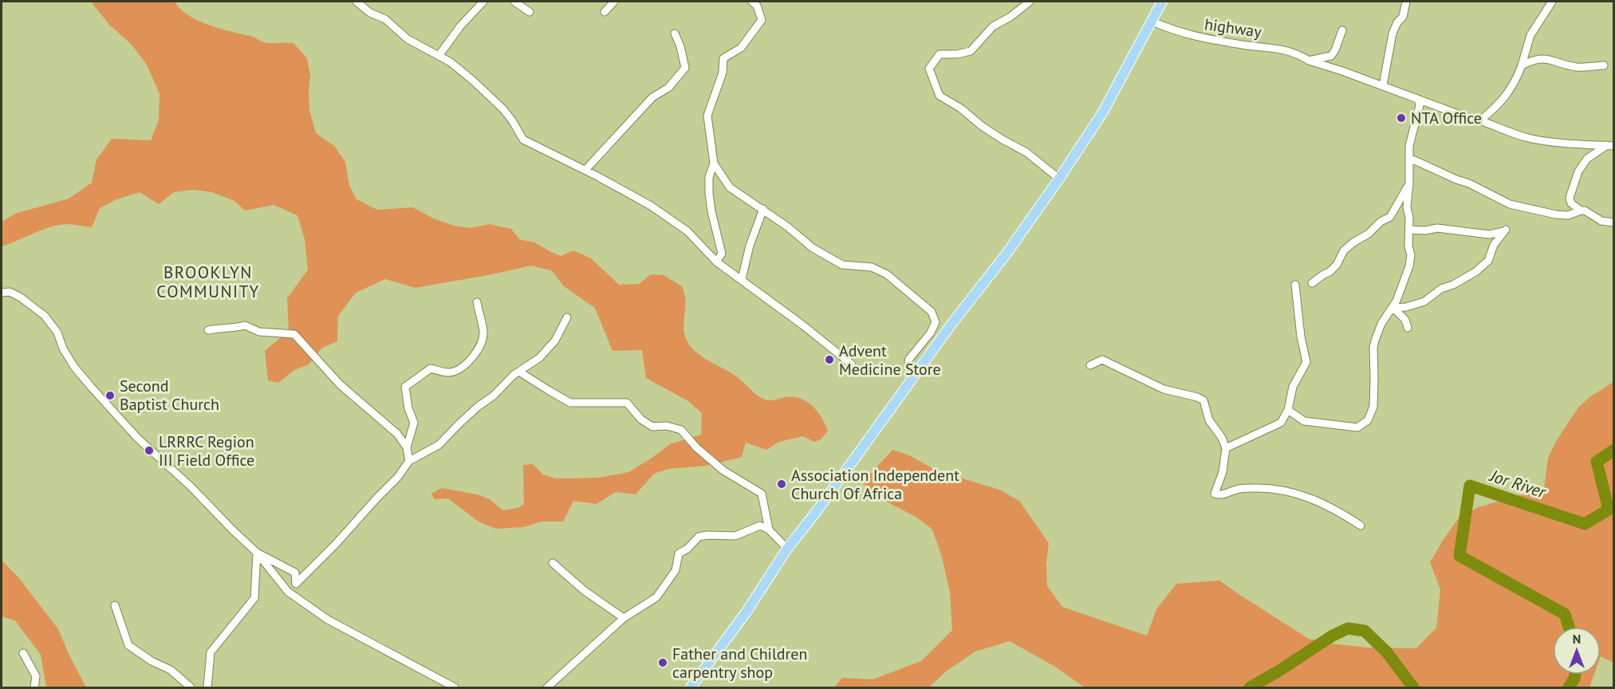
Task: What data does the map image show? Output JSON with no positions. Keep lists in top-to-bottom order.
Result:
{
  "streets": {
    "street": ["highway"]
  },
  "districts": ["BROOKLYN COMMUNITY"],
  "water": ["Jor River"],
  "places": [
    "NTA Office",
    "Advent Medicine Store",
    "Second Baptist Church",
    "LRRRC Region III Field Office",
    "Association Independent Church Of Africa",
    "Father and Children carpentry shop"
  ],
  "north": "top"
}
